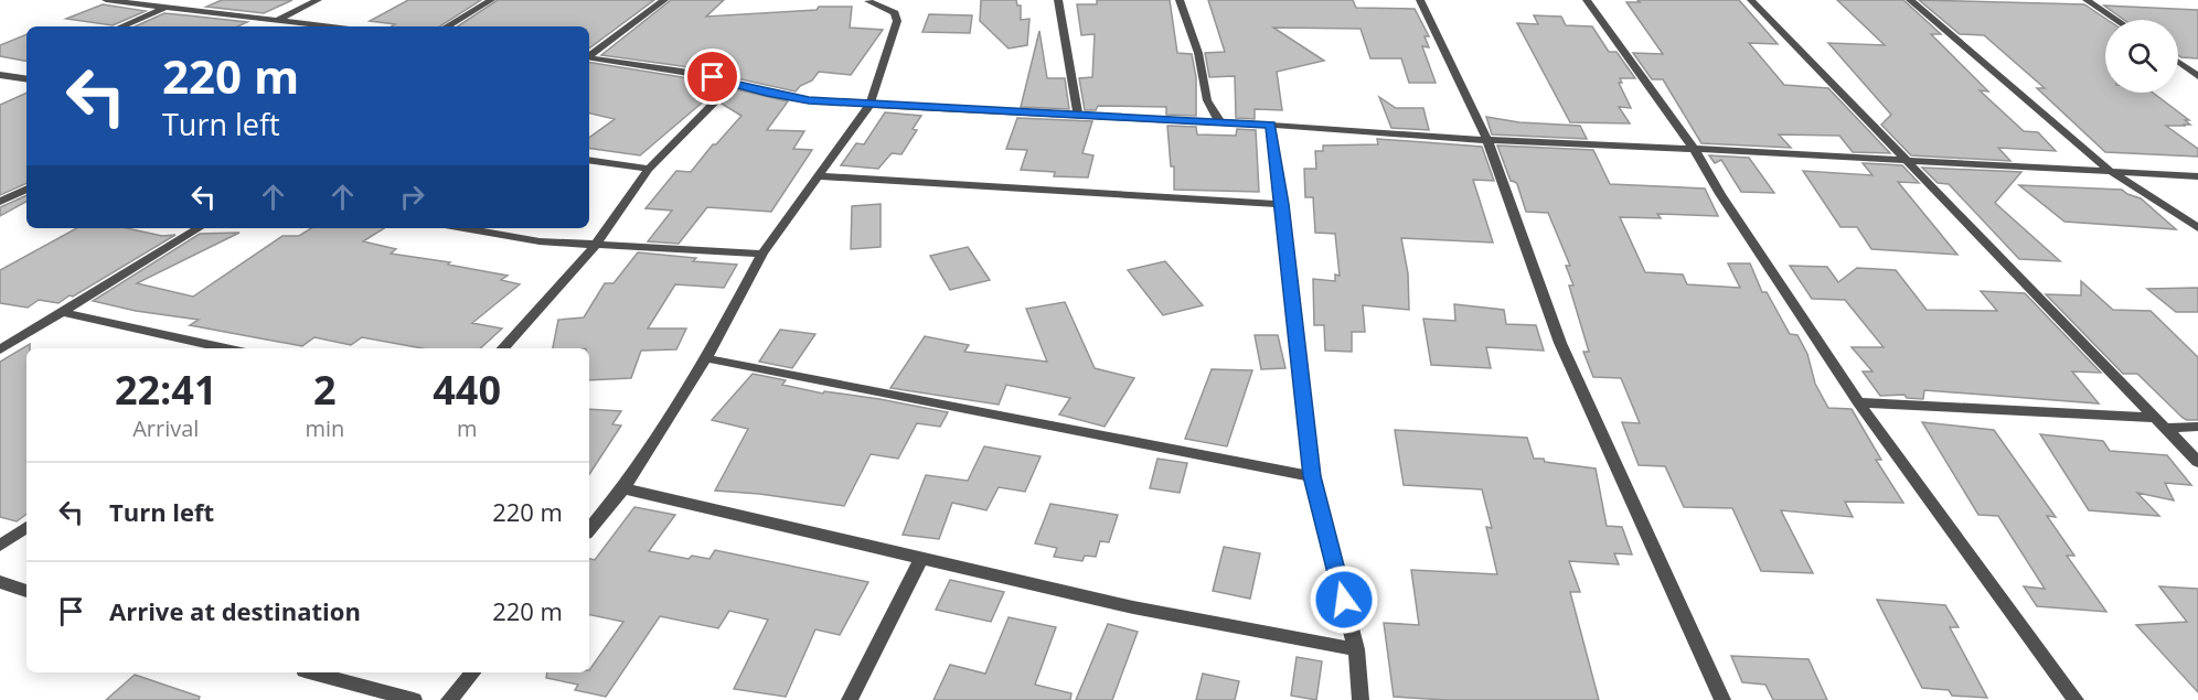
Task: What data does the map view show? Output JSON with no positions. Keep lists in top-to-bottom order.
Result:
{
  "page": {
    "turn": ["220 m", "Turn left"],
    "eta": [
      "22:41",
      "Arrival",
      "2",
      "min",
      "440",
      "m"
    ],
    "list": [
      {
        "name": "Turn left",
        "value": "220 m"
      },
      {
        "name": "Arrive at destination",
        "value": "220 m"
      }
    ]
  }
}
